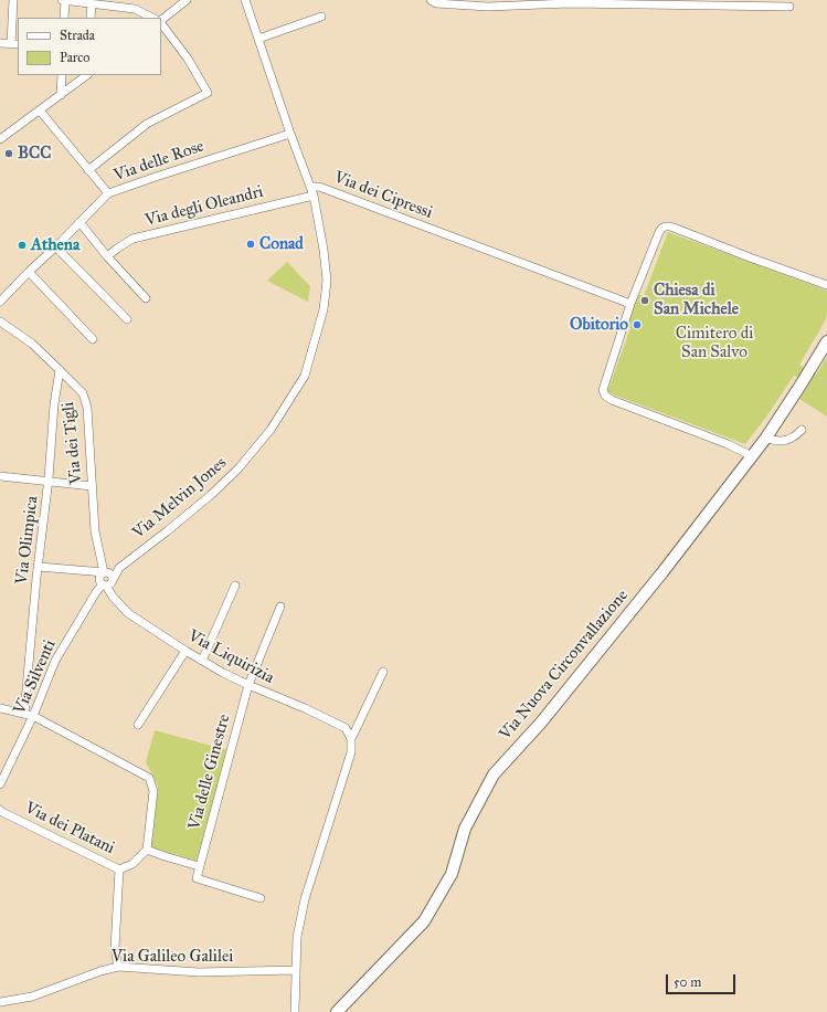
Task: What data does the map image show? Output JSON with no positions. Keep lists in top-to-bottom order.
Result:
{
  "streets": {
    "street": [
      "Via delle Rose",
      "Via dei Cipressi",
      "Via degli Oleandri",
      "Via dei Tigli",
      "Via Melvin Jones",
      "Via Olimpica",
      "Via Liquirizia",
      "Via Nuova Circonvallazione",
      "Via Silventi",
      "Via delle Ginestre",
      "Via dei Platani",
      "Via Galileo Galilei"
    ]
  },
  "crossings": [
    ["Via delle Rose", "Via dei Cipressi"],
    ["Via dei Cipressi", "Via degli Oleandri"],
    ["Via dei Cipressi", "Via Melvin Jones"],
    ["Via degli Oleandri", "Via Melvin Jones"],
    ["Via dei Tigli", "Via Olimpica"],
    ["Via dei Tigli", "Via Liquirizia"],
    ["Via Melvin Jones", "Via Liquirizia"],
    ["Via Melvin Jones", "Via Silventi"],
    ["Via Liquirizia", "Via Silventi"],
    ["Via Liquirizia", "Via delle Ginestre"]
  ],
  "parks": ["Cimitero di San Salvo"],
  "places": [
    "BCC",
    "Conad",
    "Athena",
    "Chiesa di San Michele",
    "Obitorio"
  ],
  "legend": ["Strada", "Parco"],
  "scale_bar": "50 m"
}
